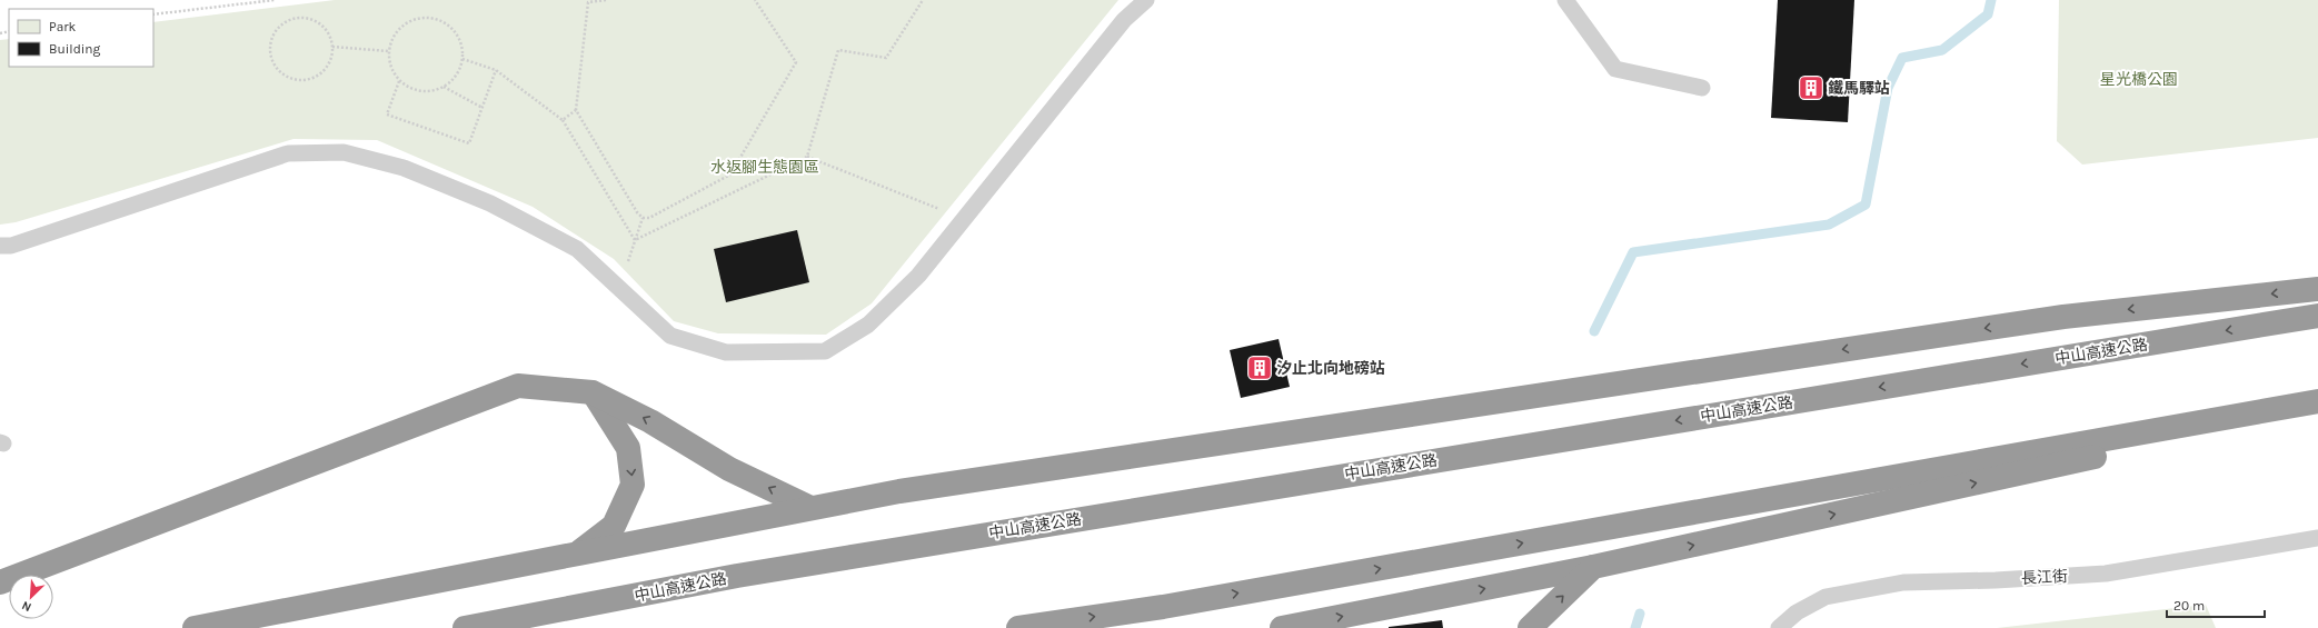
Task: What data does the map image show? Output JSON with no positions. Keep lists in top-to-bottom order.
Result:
{
  "streets": {
    "highway": ["中山高速公路"],
    "lane": ["長江街"]
  },
  "parks": ["星光橋公園", "水返腳生態園區"],
  "places": {
    "building": ["鐵馬驛站", "汐止北向地磅站"]
  },
  "legend": ["Park", "Building"],
  "scale_bar": "20 m",
  "north": "bottom left"
}
